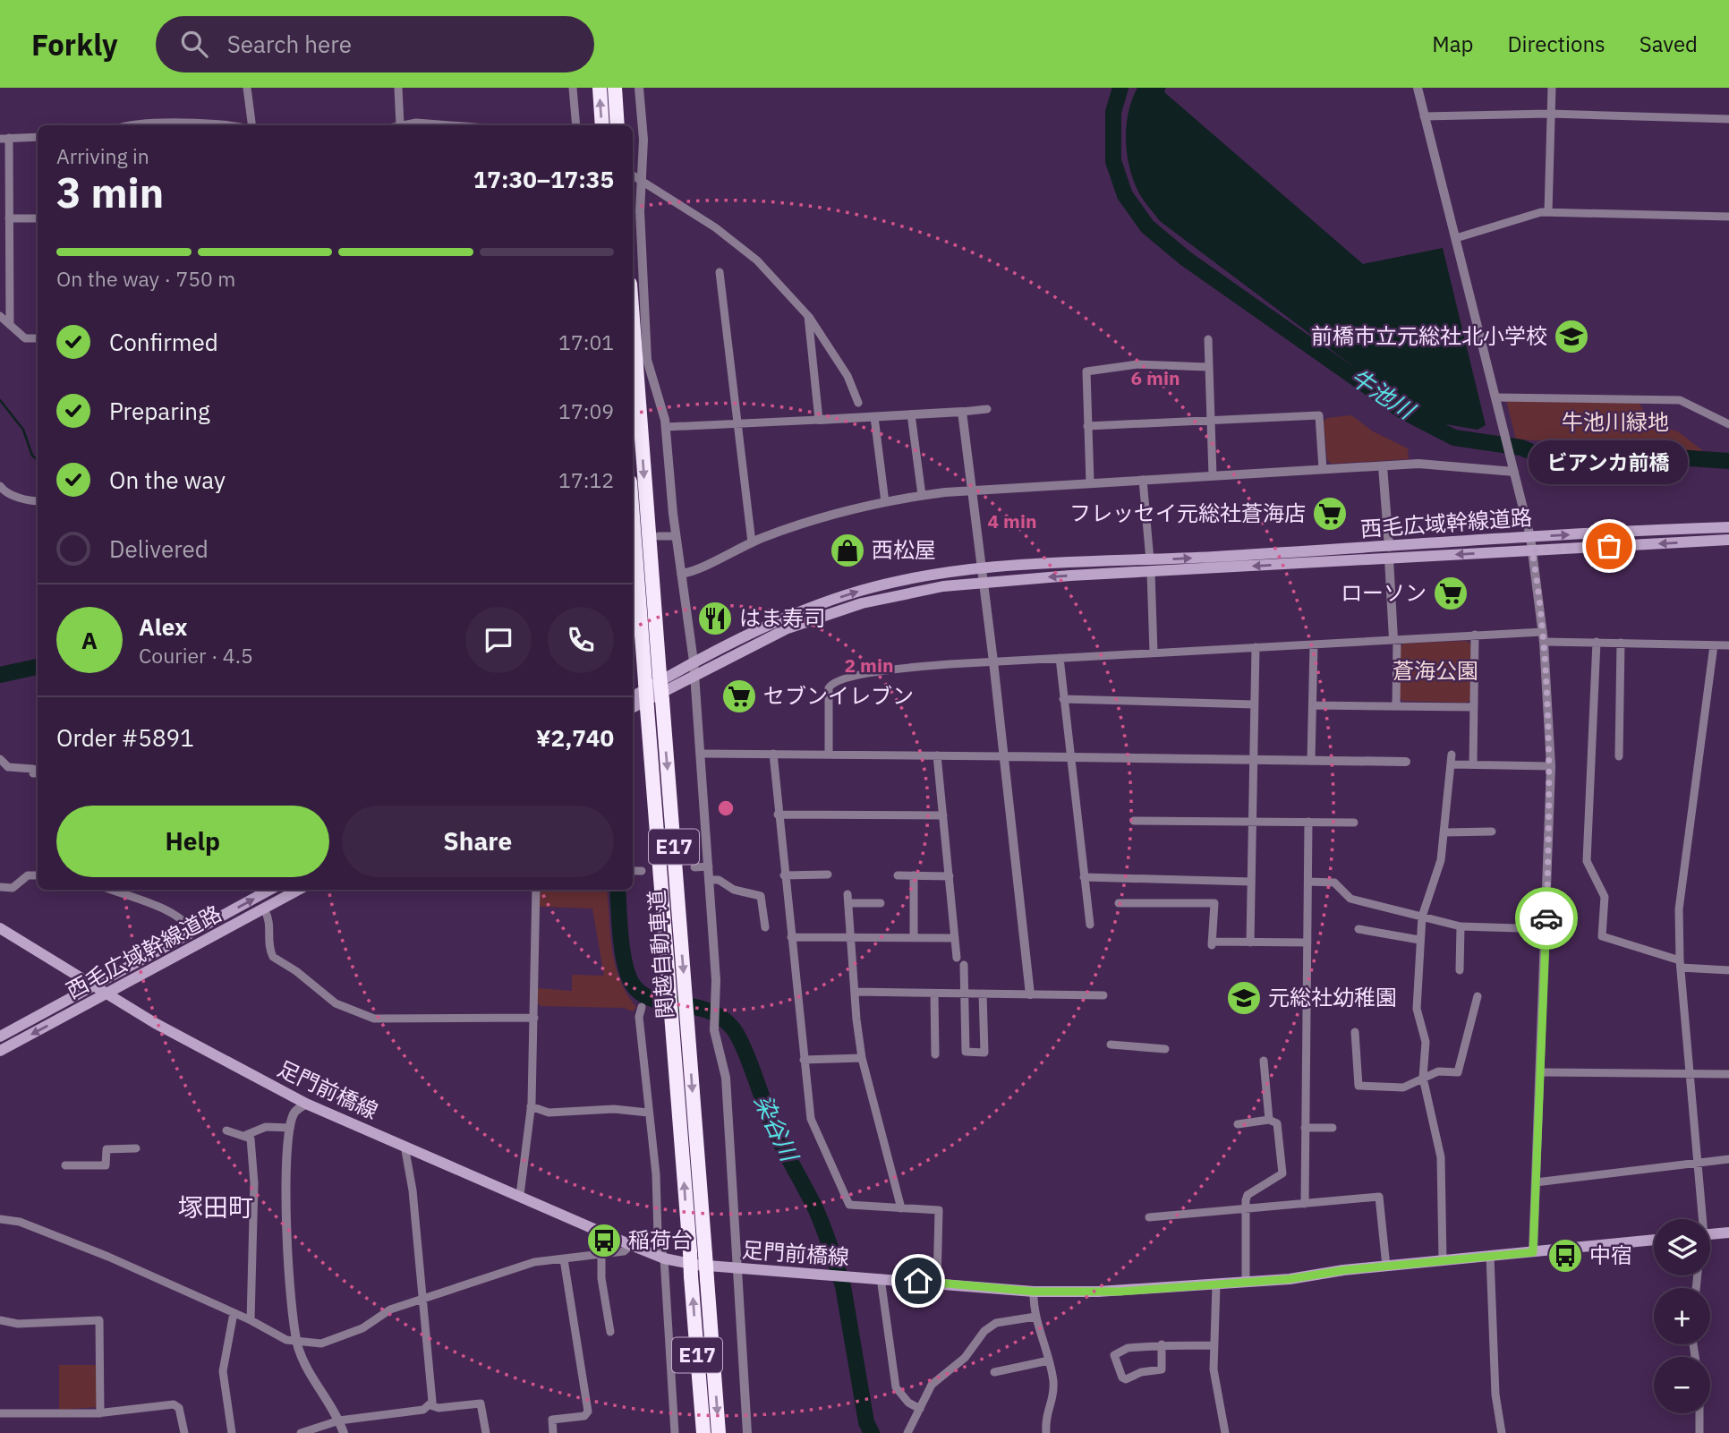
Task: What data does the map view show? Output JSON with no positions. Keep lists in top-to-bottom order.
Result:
{
  "streets": {
    "highway": ["E17", "関越自動車道"],
    "main road": ["西毛広域幹線道路", "足門前橋線"]
  },
  "crossings": [
    ["西毛広域幹線道路", "足門前橋線"]
  ],
  "districts": ["塚田町"],
  "water": ["牛池川", "染谷川"],
  "parks": ["牛池川緑地", "蒼海公園"],
  "places": {
    "school or university": ["前橋市立元総社北小学校", "元総社幼稚園"],
    "supermarket": ["フレッセイ元総社蒼海店", "ローソン", "セブンイレブン"],
    "other": ["ビアンカ前橋"],
    "shop": ["西松屋"],
    "restaurant": ["はま寿司"],
    "bus stop": ["稲荷台", "中宿"]
  },
  "page": {
    "header": "Forkly",
    "search": "Search here",
    "nav": ["Map", "Directions", "Saved"],
    "heading": ["3 min", "Arriving in", "17:30–17:35"],
    "panel": [
      "Alex",
      "Courier · 4.5",
      "Order #5891",
      "¥2,740"
    ],
    "bar": "On the way · 750 m",
    "list": [
      ["Confirmed", "17:01"],
      ["Preparing", "17:09"],
      ["On the way", "17:12"],
      "Delivered"
    ],
    "bubble": "ビアンカ前橋",
    "round": "A",
    "buttons": ["Help", "Share"],
    "map_buttons": ["+", "−"]
  },
  "rings": ["6 min", "4 min", "2 min"]
}
